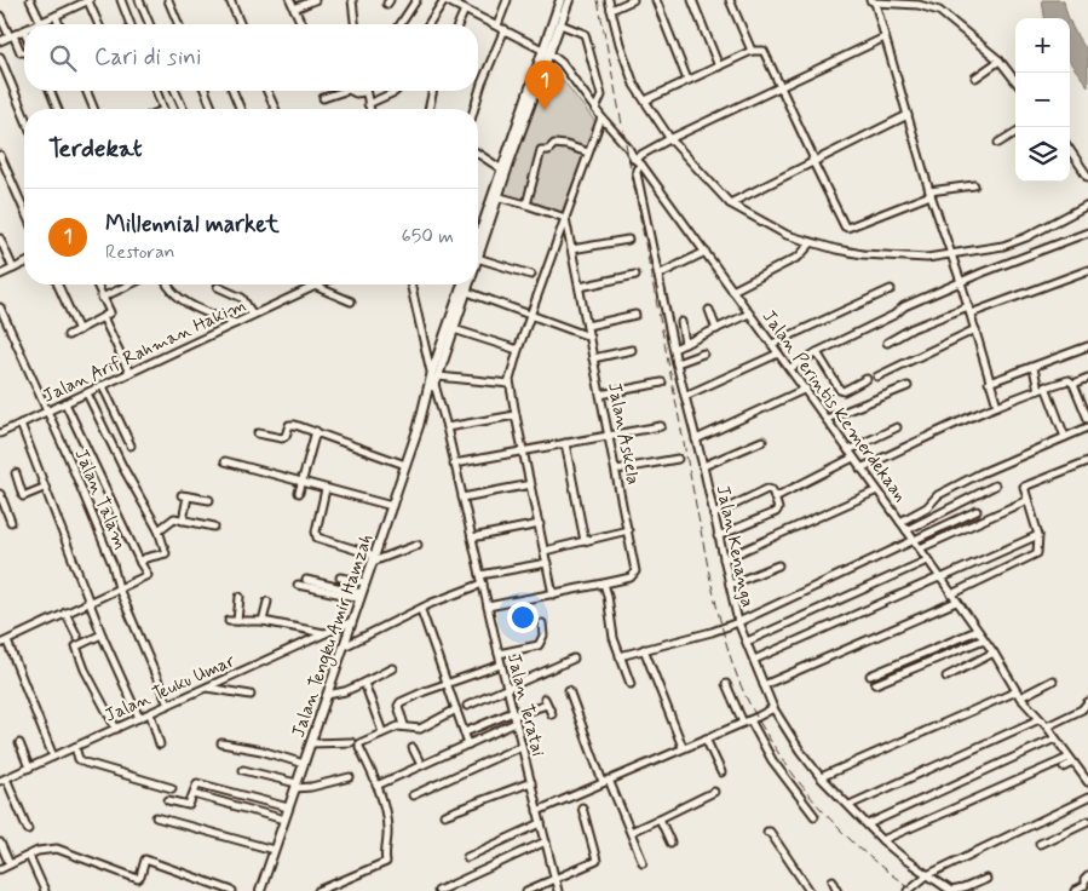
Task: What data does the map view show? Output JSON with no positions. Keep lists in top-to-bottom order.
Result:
{
  "streets": {
    "main road": ["Jalan Tengku Amir Hamzah"],
    "street": [
      "Jalan Arif Rahman Hakim",
      "Jalan Perintis Kemerdekaan",
      "Jalan Askela",
      "Jalan Talam",
      "Jalan Kenanga",
      "Jalan Teuku Umar",
      "Jalan Teratai"
    ]
  },
  "crossings": [
    ["Jalan Arif Rahman Hakim", "Jalan Talam"],
    ["Jalan Perintis Kemerdekaan", "Jalan Kenanga"],
    ["Jalan Perintis Kemerdekaan", "Jalan Tengku Amir Hamzah"],
    ["Jalan Askela", "Jalan Teratai"],
    ["Jalan Talam", "Jalan Teuku Umar"],
    ["Jalan Tengku Amir Hamzah", "Jalan Teuku Umar"],
    ["Jalan Tengku Amir Hamzah", "Jalan Teratai"]
  ],
  "page": {
    "map_buttons": ["+", "−"],
    "search": "Cari di sini",
    "pins": "1",
    "heading": "Terdekat",
    "list": [
      {
        "mark": "1",
        "name": "Millennial market",
        "note": "Restoran",
        "value": "650 m"
      }
    ]
  }
}
